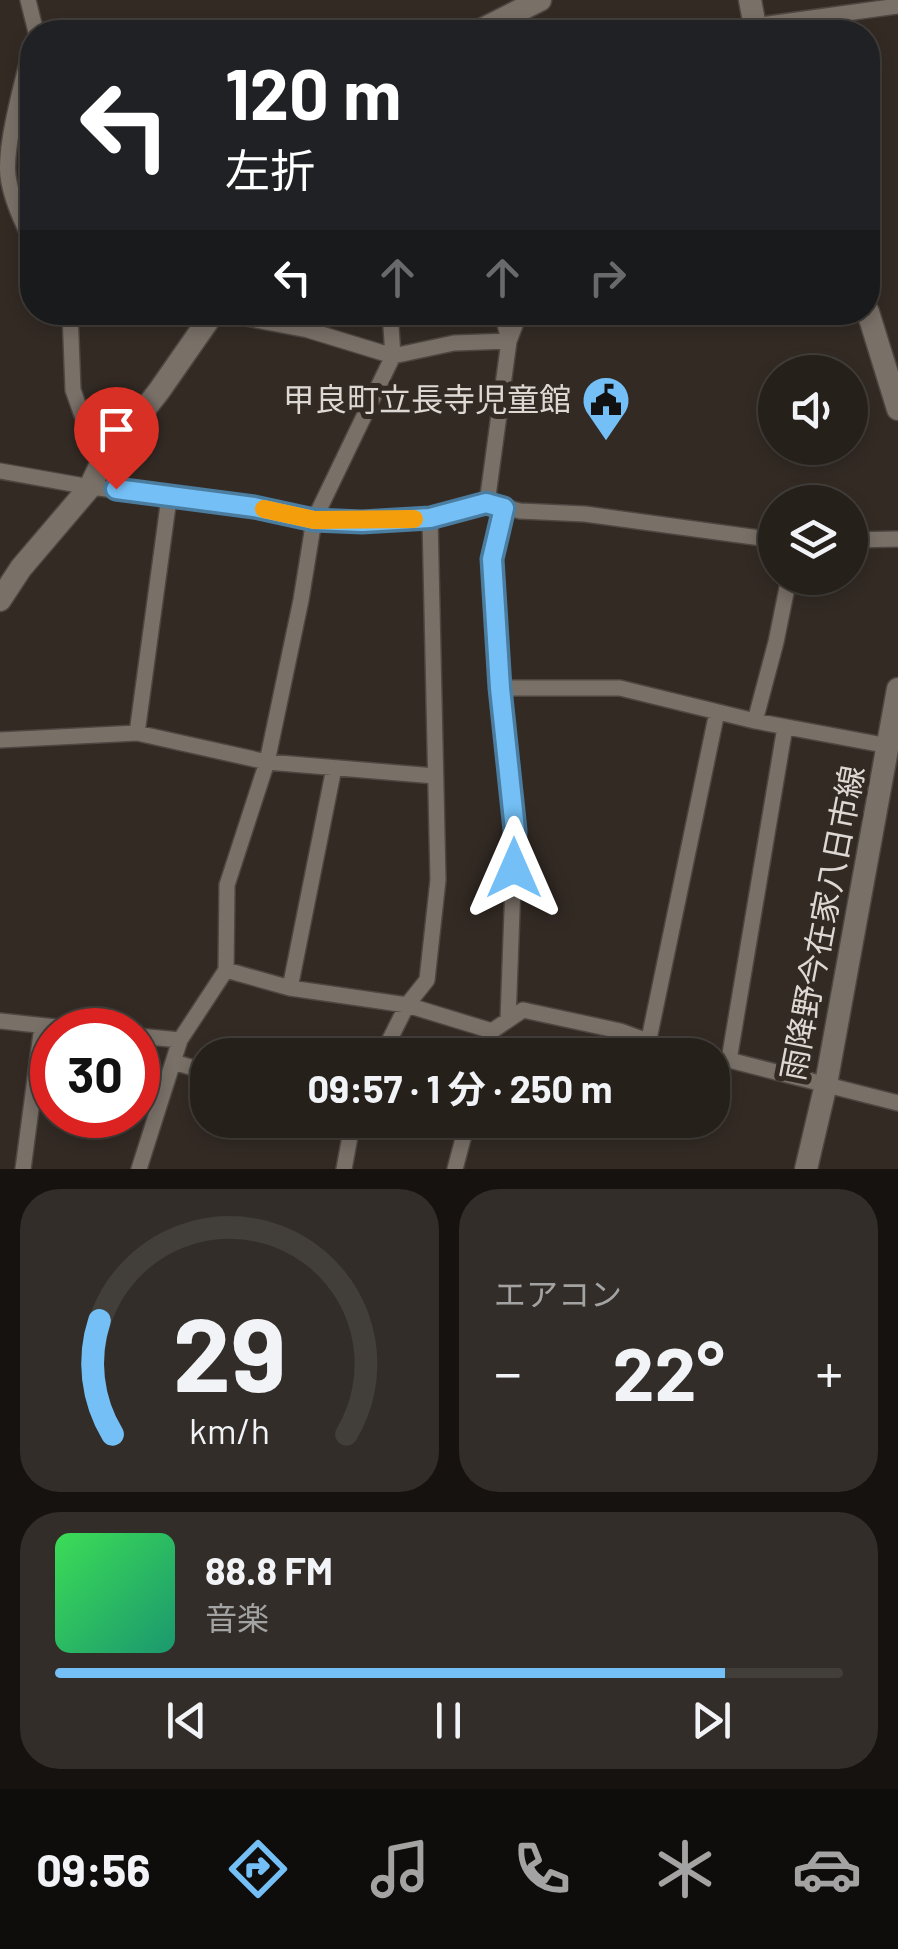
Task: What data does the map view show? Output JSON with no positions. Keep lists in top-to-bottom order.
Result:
{
  "streets": {
    "main road": ["雨降野今在家八日市線"]
  },
  "places": {
    "public building": ["甲良町立長寺児童館"]
  },
  "page": {
    "turn": ["120 m", "左折"],
    "limit": "30",
    "trip": "09:57 · 1 分 · 250 m",
    "tile": "エアコン",
    "heat": ["−", "22°", "+"],
    "song": ["88.8 FM", "音楽"],
    "tabs": "09:56",
    "gauge": ["29", "km/h"]
  }
}
